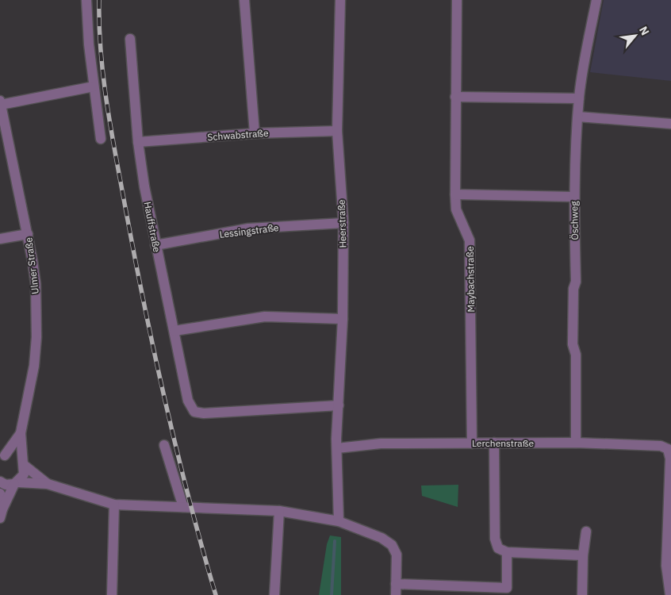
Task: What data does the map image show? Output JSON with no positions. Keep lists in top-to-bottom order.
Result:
{
  "streets": {
    "street": [
      "Schwabstraße",
      "Öschweg",
      "Heerstraße",
      "Hauffstraße",
      "Lessingstraße",
      "Ulmer Straße",
      "Maybachstraße",
      "Lerchenstraße"
    ]
  },
  "crossings": [
    ["Schwabstraße", "Heerstraße"],
    ["Schwabstraße", "Hauffstraße"],
    ["Öschweg", "Lerchenstraße"],
    ["Heerstraße", "Hauffstraße"],
    ["Heerstraße", "Lessingstraße"],
    ["Heerstraße", "Lerchenstraße"],
    ["Hauffstraße", "Lessingstraße"],
    ["Maybachstraße", "Lerchenstraße"]
  ],
  "north": "top right"
}
